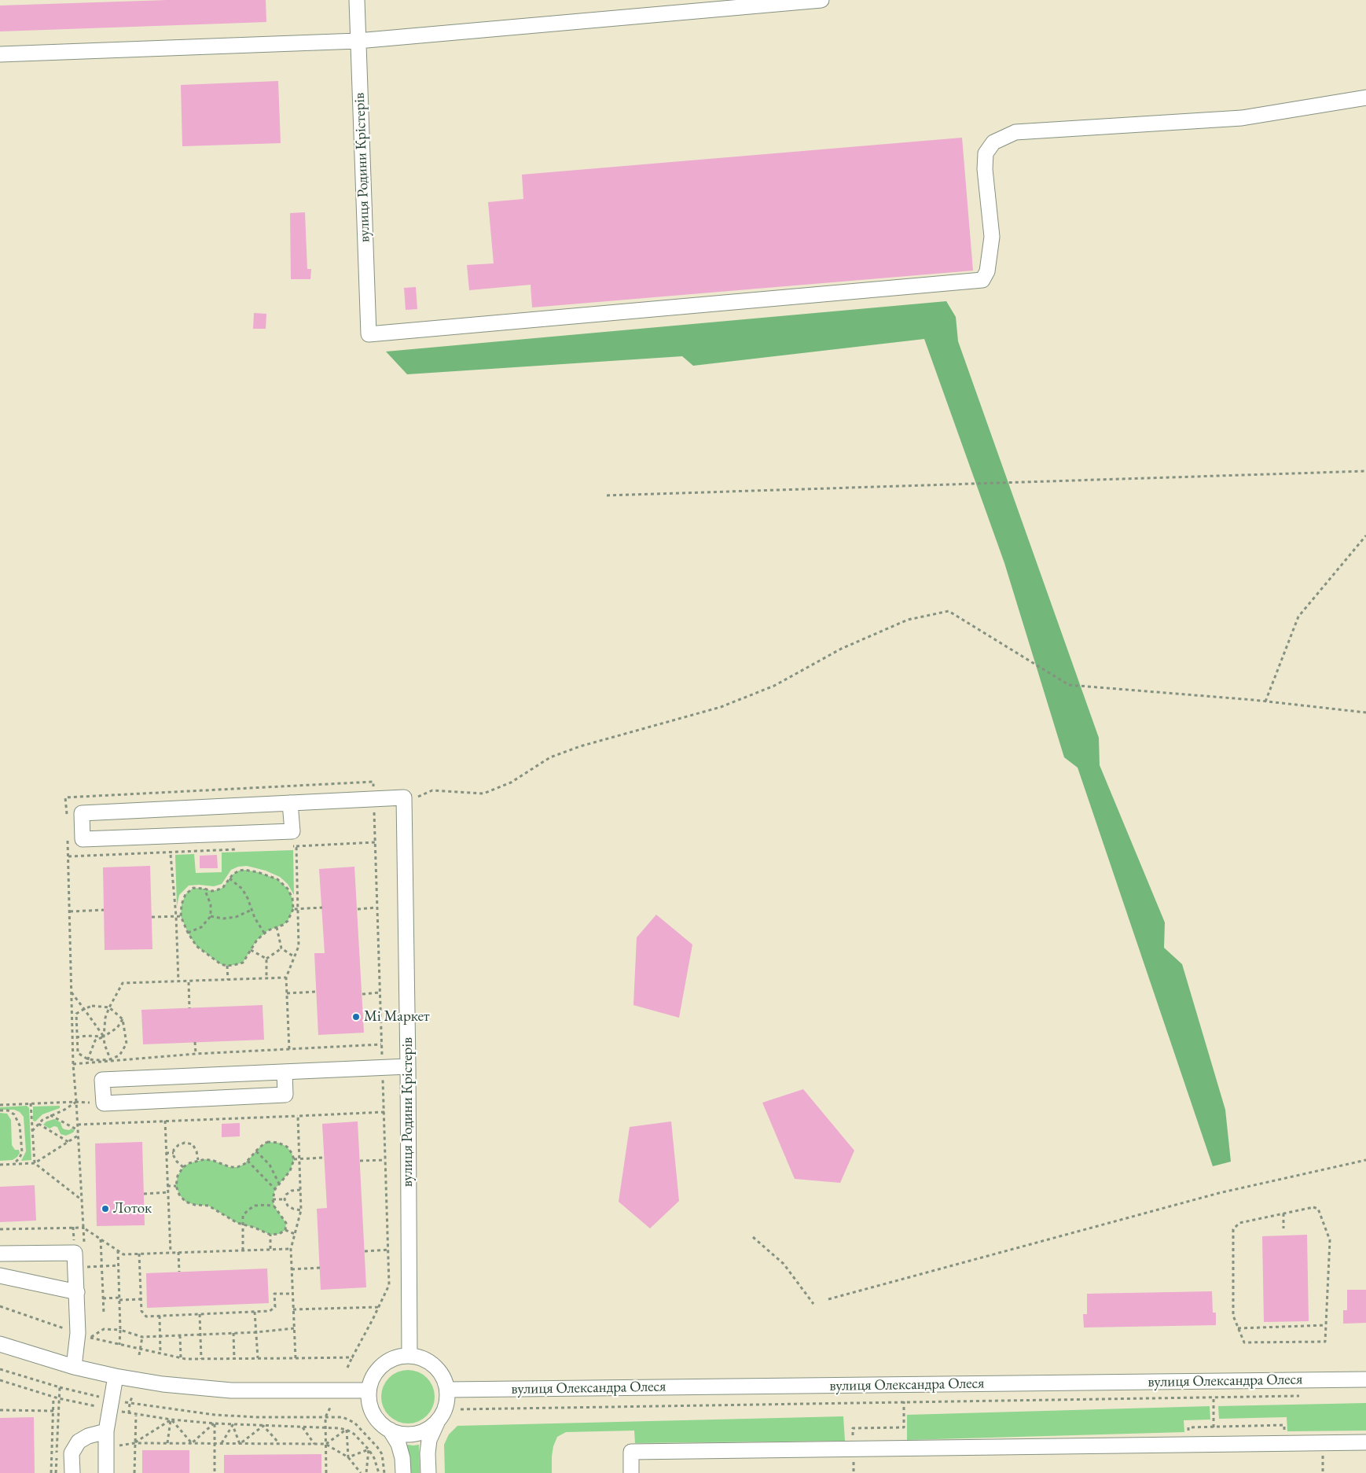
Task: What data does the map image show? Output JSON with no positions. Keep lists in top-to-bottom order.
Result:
{
  "streets": {
    "street": ["вулиця Родини Крістерів", "вулиця Олександра Олеся"]
  },
  "crossings": [
    ["вулиця Родини Крістерів", "вулиця Олександра Олеся"]
  ],
  "places": ["Мі Маркет", "Лоток"]
}
